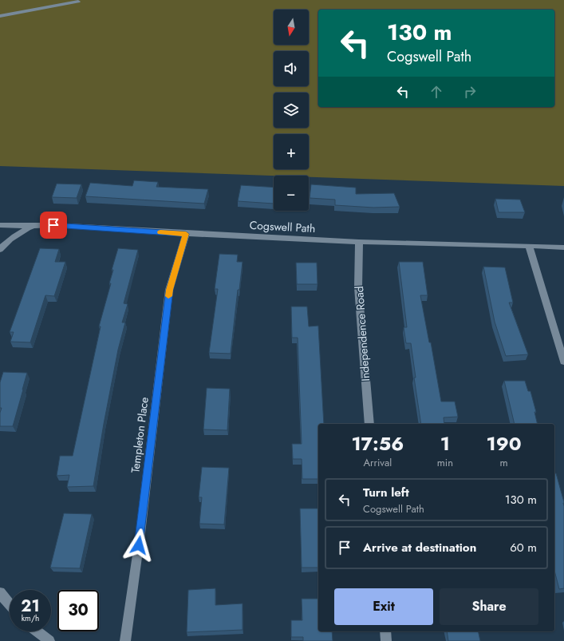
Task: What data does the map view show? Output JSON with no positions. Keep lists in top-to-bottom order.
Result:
{
  "streets": {
    "street": ["Cogswell Path", "Independence Road", "Templeton Place"]
  },
  "crossings": [
    ["Cogswell Path", "Independence Road"],
    ["Cogswell Path", "Templeton Place"]
  ],
  "north": "bottom",
  "page": {
    "map_buttons": ["+", "−"],
    "turn": ["130 m", "Cogswell Path"],
    "eta": [
      "17:56",
      "Arrival",
      "1",
      "min",
      "190",
      "m"
    ],
    "list": [
      {
        "name": "Turn left",
        "note": "Cogswell Path",
        "value": "130 m"
      },
      {
        "name": "Arrive at destination",
        "value": "60 m"
      }
    ],
    "buttons": ["Exit", "Share"],
    "speed": "21 km/h",
    "limit": "30"
  }
}
